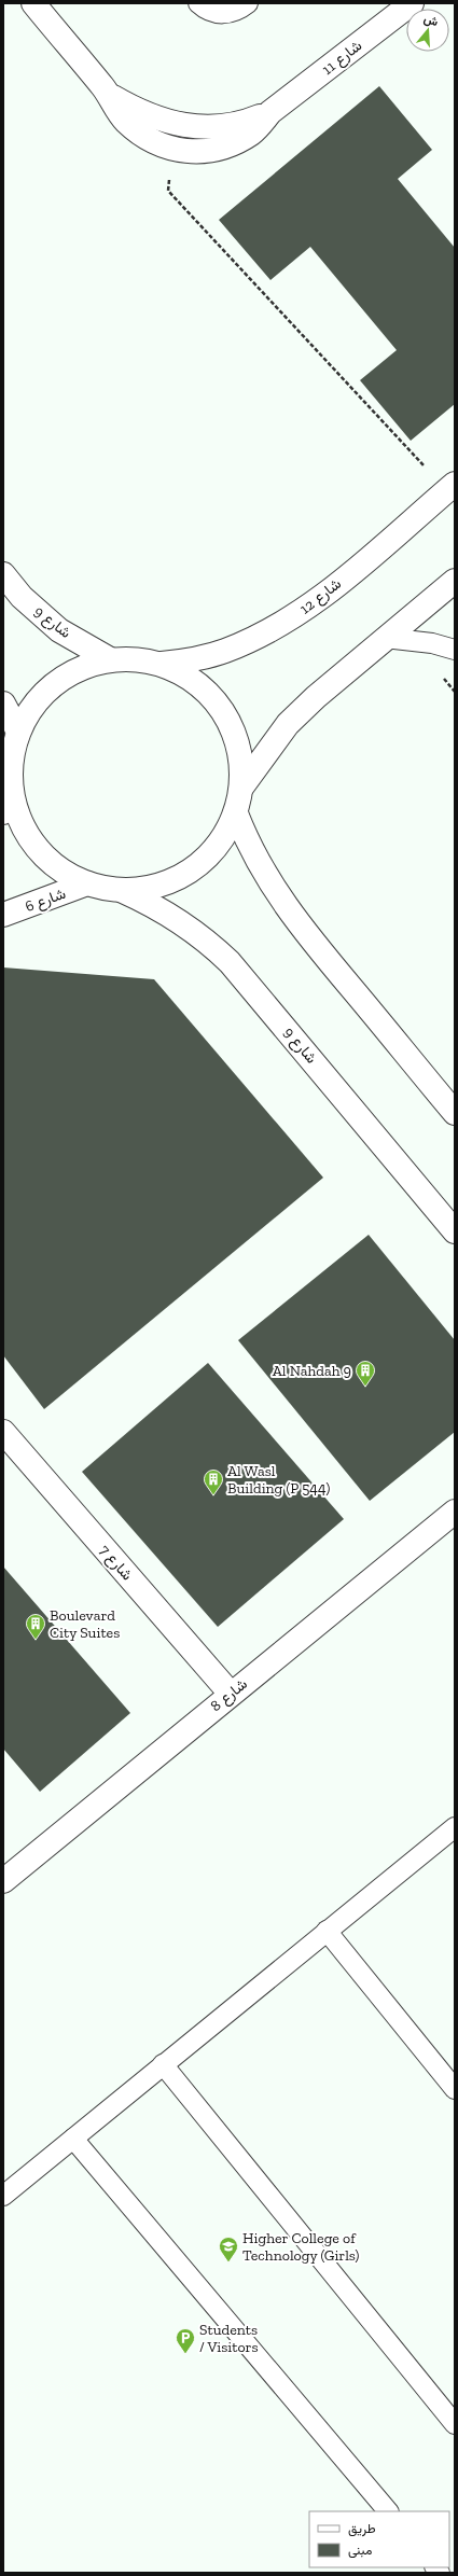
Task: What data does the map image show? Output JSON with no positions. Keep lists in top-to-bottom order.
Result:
{
  "streets": {
    "street": [
      "شارع 11",
      "شارع 12",
      "شارع 9",
      "شارع 6",
      "شارع 7",
      "شارع 8"
    ]
  },
  "crossings": [
    ["شارع 7", "شارع 8"]
  ],
  "places": {
    "building": ["Al Nahdah 9", "Al Wasl Building (P 544)", "Boulevard City Suites"],
    "school or university": ["Higher College of Technology (Girls)"],
    "parking": ["Students / Visitors"]
  },
  "legend": ["طريق", "مبنى"],
  "north": "top"
}
